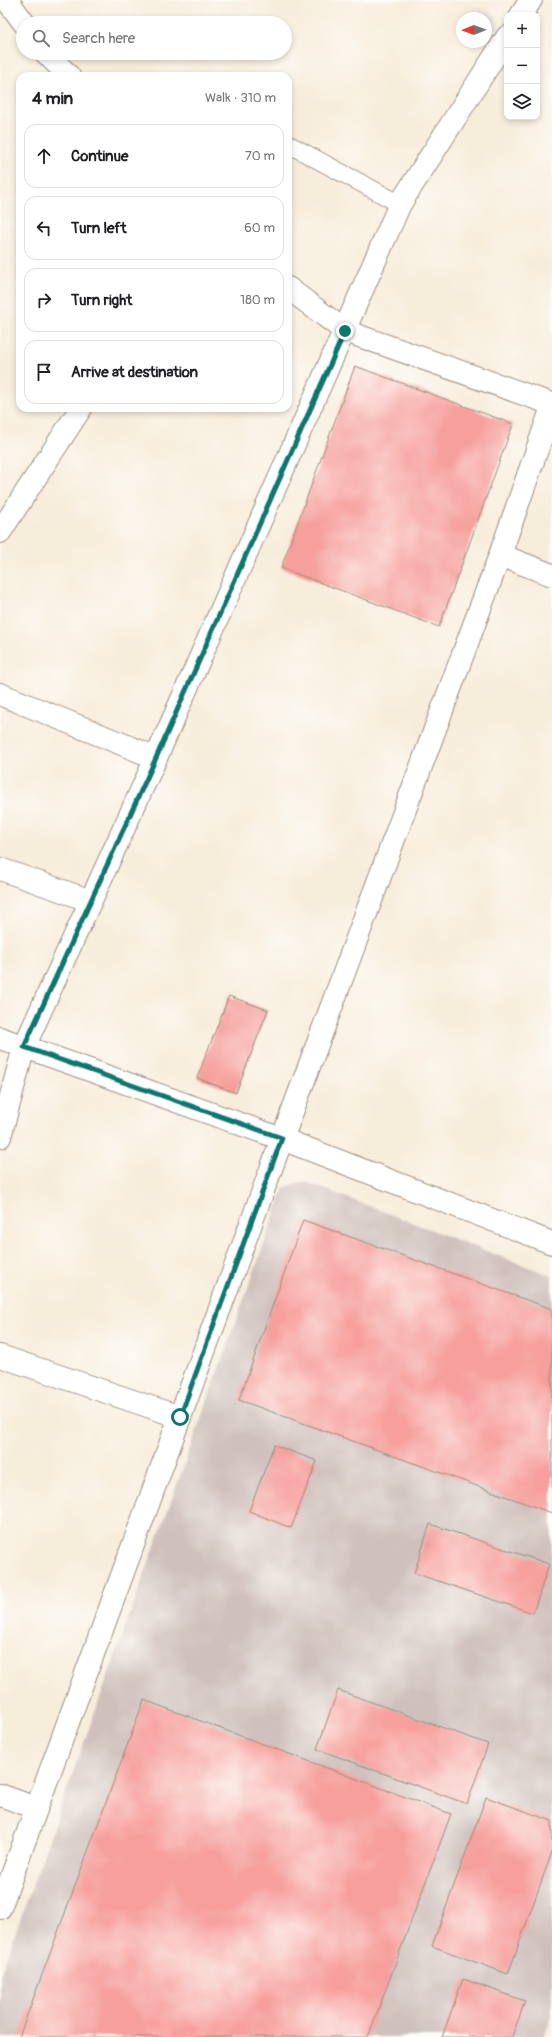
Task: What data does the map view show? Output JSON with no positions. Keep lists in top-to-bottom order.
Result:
{
  "north": "left",
  "page": {
    "map_buttons": ["+", "−"],
    "search": "Search here",
    "heading": ["4 min", "Walk · 310 m"],
    "list": [
      ["Continue", "70 m"],
      ["Turn left", "60 m"],
      ["Turn right", "180 m"],
      "Arrive at destination"
    ]
  }
}
